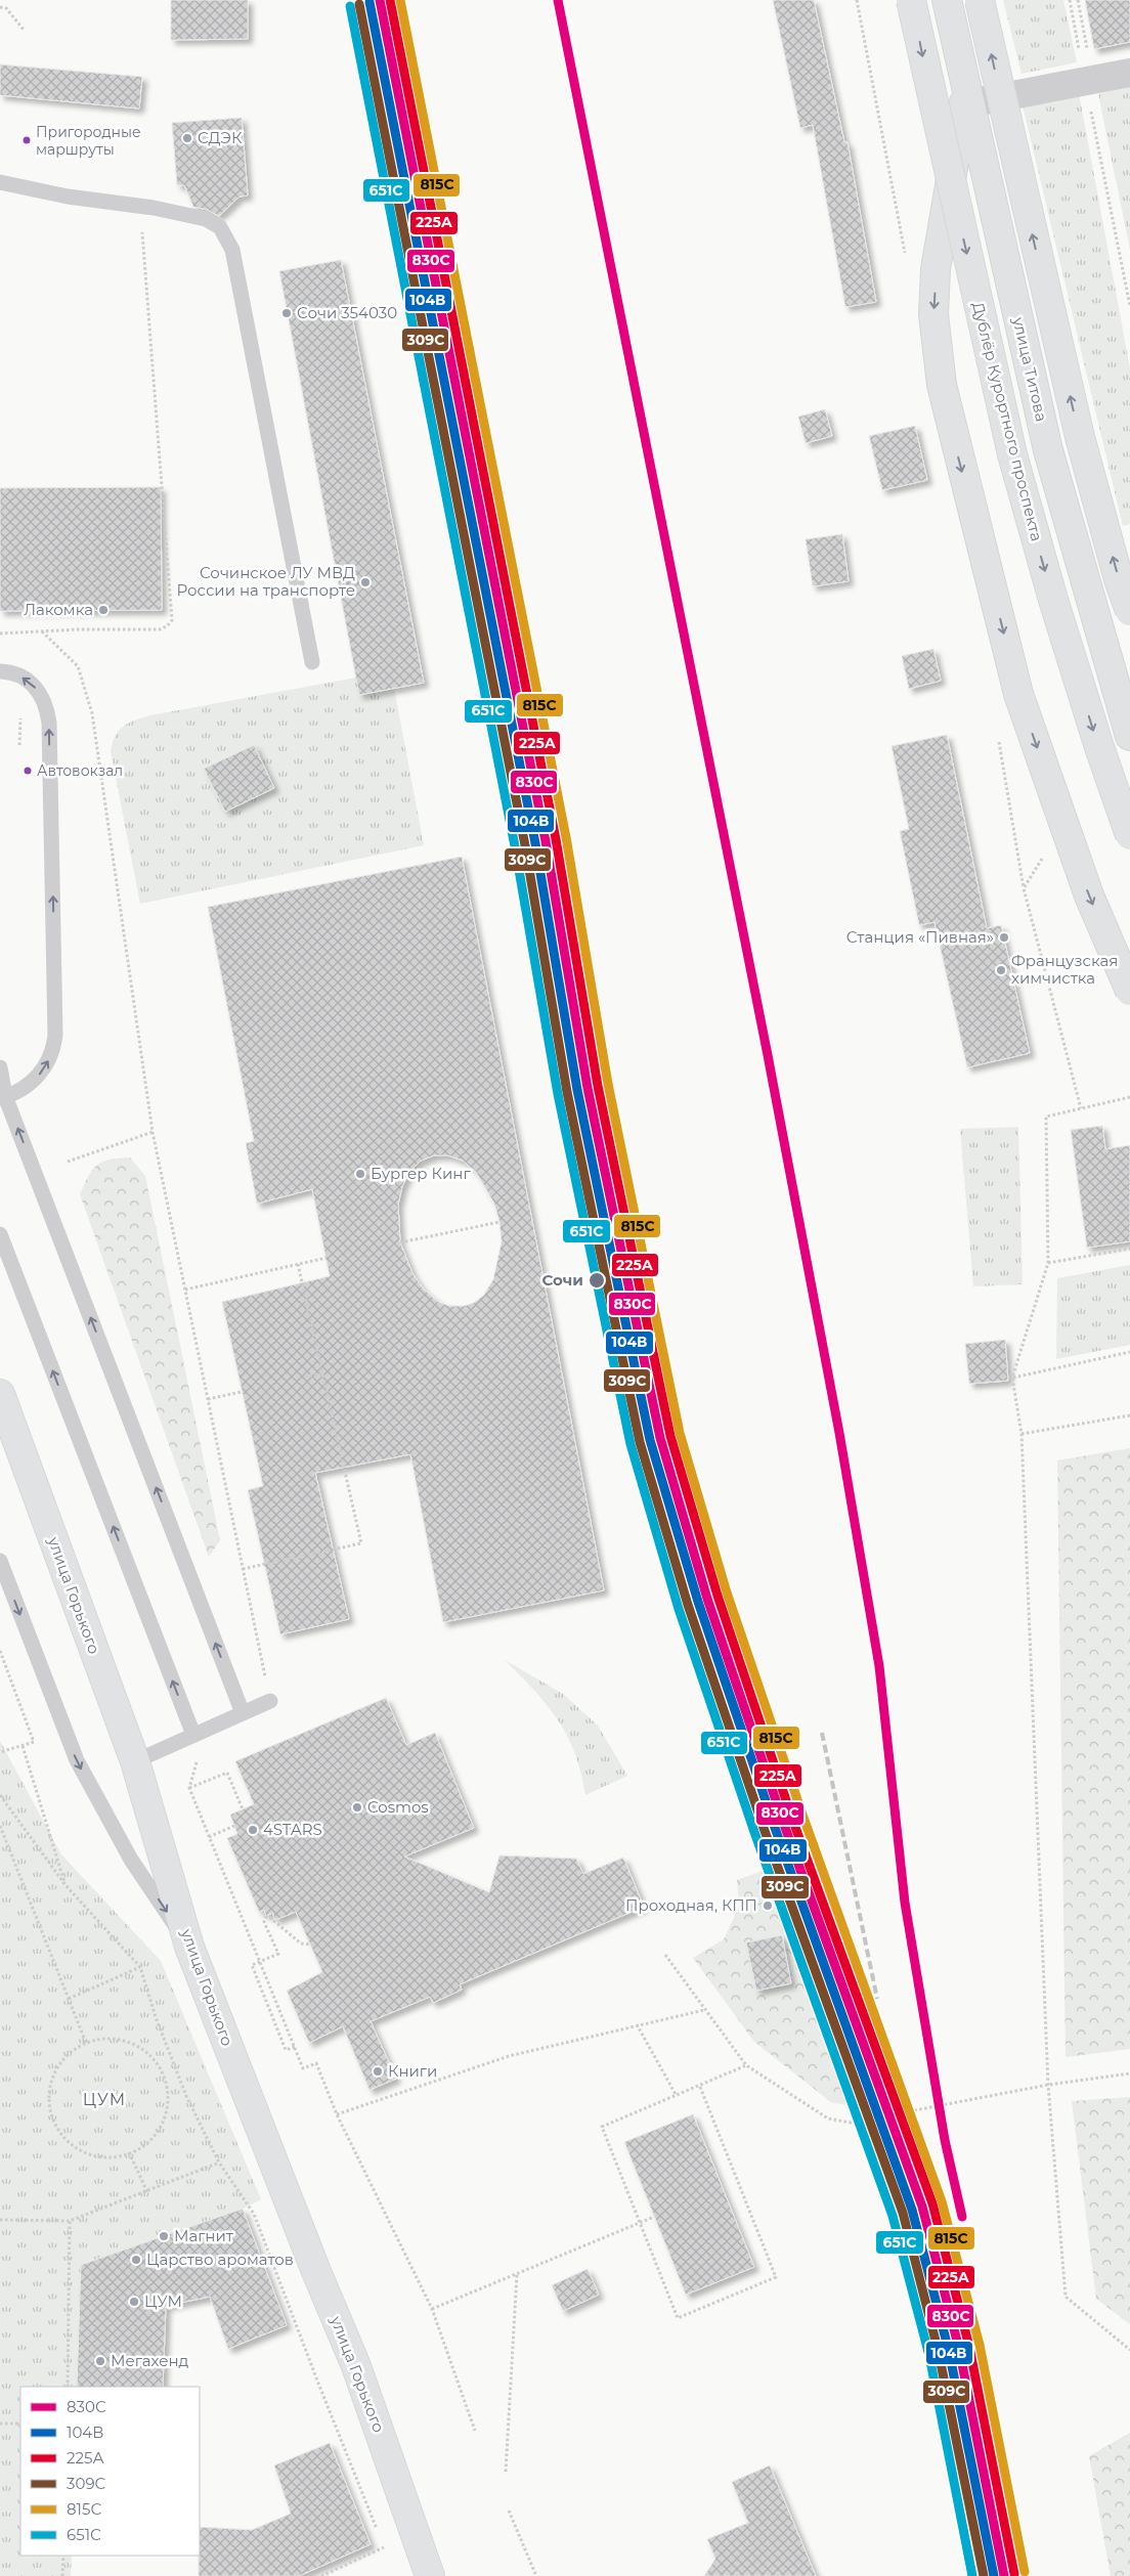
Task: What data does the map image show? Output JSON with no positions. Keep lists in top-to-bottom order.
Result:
{
  "streets": {
    "main road": ["улица Титова", "Дублёр Курортного проспекта", "улица Горького"]
  },
  "districts": ["ЦУМ"],
  "places": [
    "СДЭК",
    "Пригородные маршруты",
    "Сочи 354030",
    "Сочинское ЛУ МВД России на транспорте",
    "Лакомка",
    "Автовокзал",
    "Станция «Пивная»",
    "Французская химчистка",
    "Бургер Кинг",
    "Сочи",
    "Cosmos",
    "4STARS",
    "Проходная, КПП",
    "Книги",
    "Магнит",
    "Царство ароматов",
    "ЦУМ",
    "Мегахенд"
  ],
  "lines": [
    "transit line 830С",
    "transit line 225А",
    "transit line 815С",
    "transit line 104В",
    "transit line 309С",
    "transit line 651С"
  ],
  "legend": [
    "830С",
    "104В",
    "225А",
    "309С",
    "815С",
    "651С"
  ]
}
